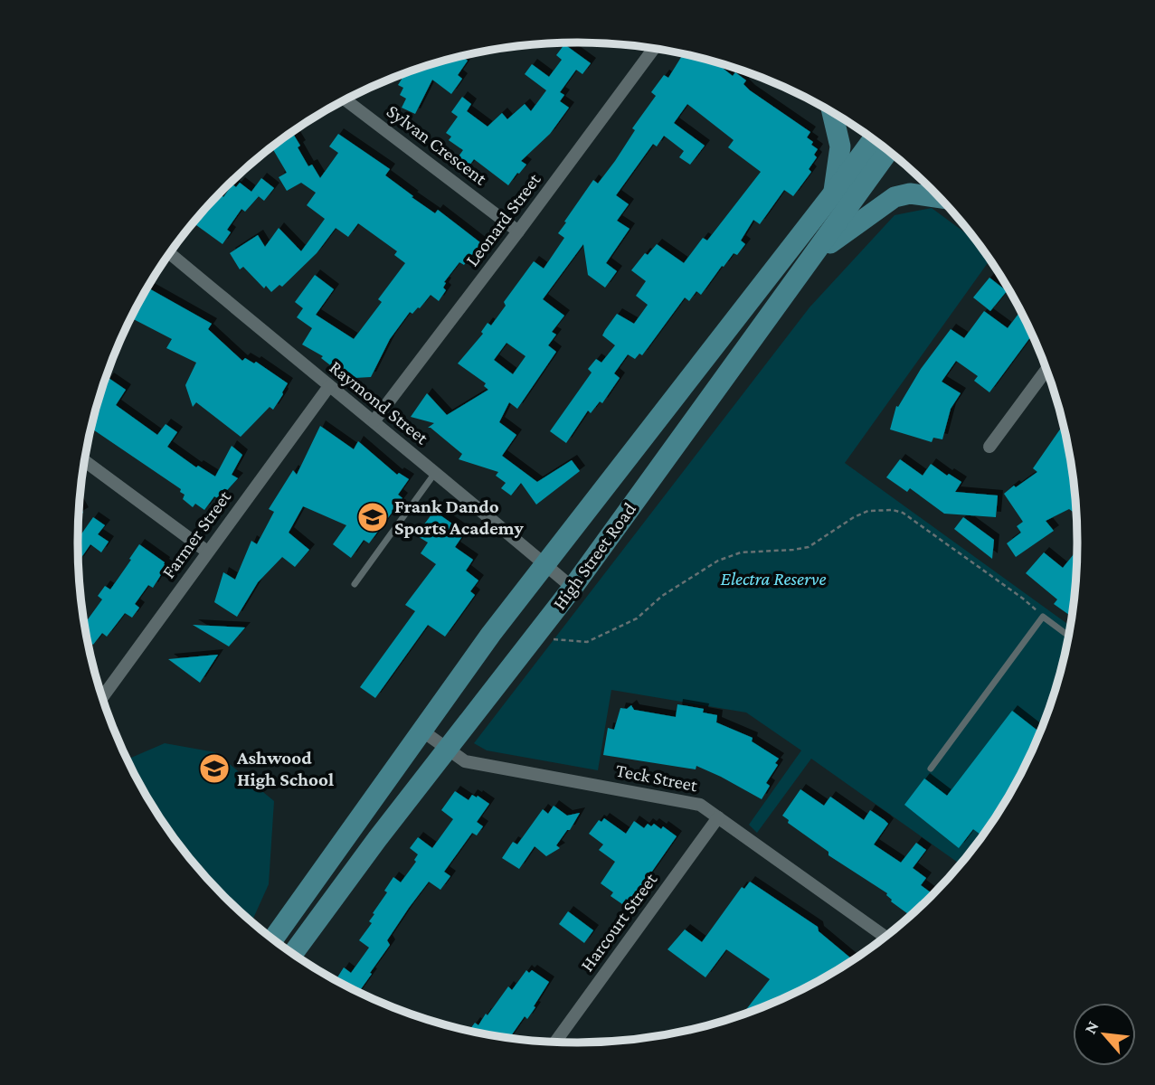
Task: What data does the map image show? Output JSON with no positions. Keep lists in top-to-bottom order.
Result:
{
  "streets": {
    "main road": ["High Street Road"],
    "street": [
      "Sylvan Crescent",
      "Leonard Street",
      "Raymond Street",
      "Farmer Street",
      "Teck Street",
      "Harcourt Street"
    ]
  },
  "crossings": [
    ["Sylvan Crescent", "Leonard Street"],
    ["Leonard Street", "Raymond Street"],
    ["Raymond Street", "Farmer Street"],
    ["Raymond Street", "High Street Road"],
    ["High Street Road", "Teck Street"],
    ["Teck Street", "Harcourt Street"]
  ],
  "parks": ["Electra Reserve"],
  "places": {
    "school or university": ["Frank Dando Sports Academy", "Ashwood High School"]
  },
  "north": "top left"
}
